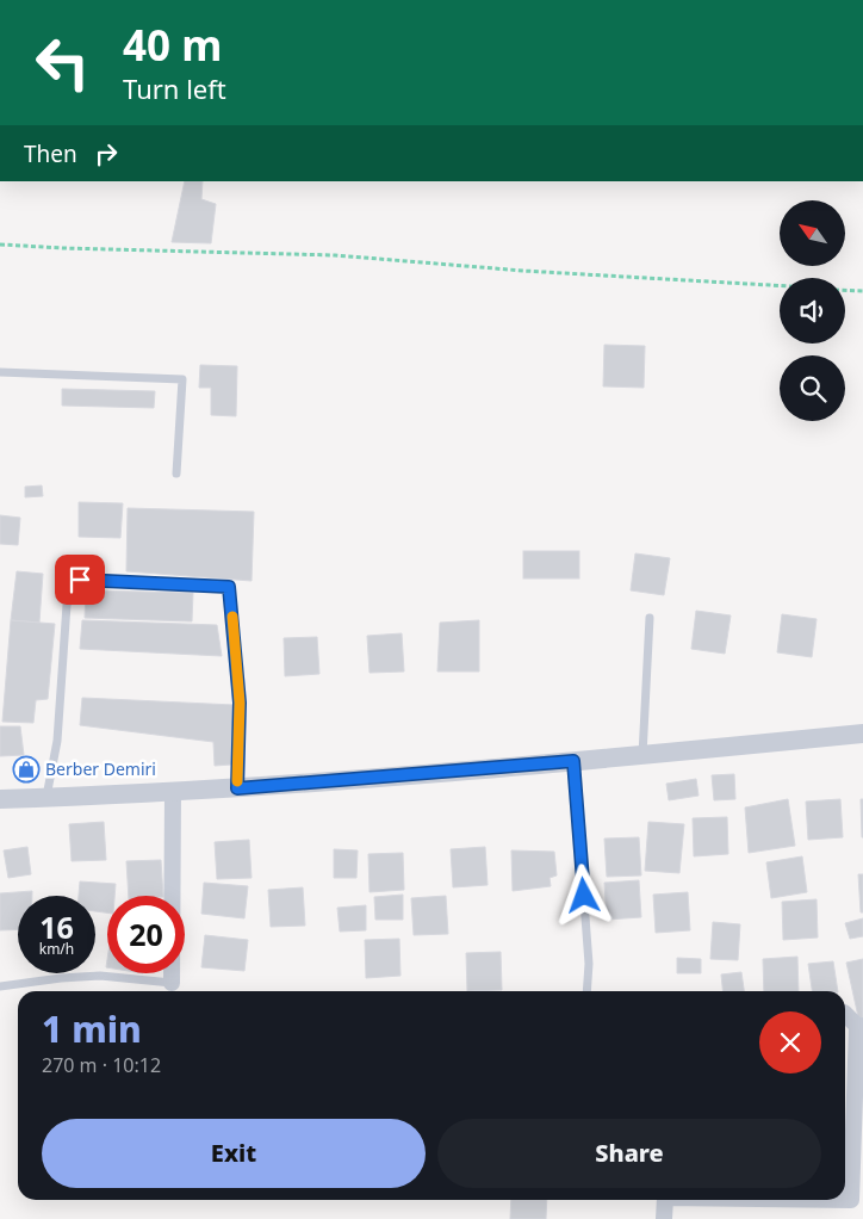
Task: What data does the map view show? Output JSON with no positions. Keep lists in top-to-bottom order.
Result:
{
  "places": {
    "shop": ["Berber Demiri"]
  },
  "north": "top left",
  "page": {
    "turn": ["40 m", "Turn left"],
    "then": "Then",
    "speed": "16 km/h",
    "limit": "20",
    "heading": ["1 min", "270 m · 10:12"],
    "buttons": ["Exit", "Share"]
  }
}
